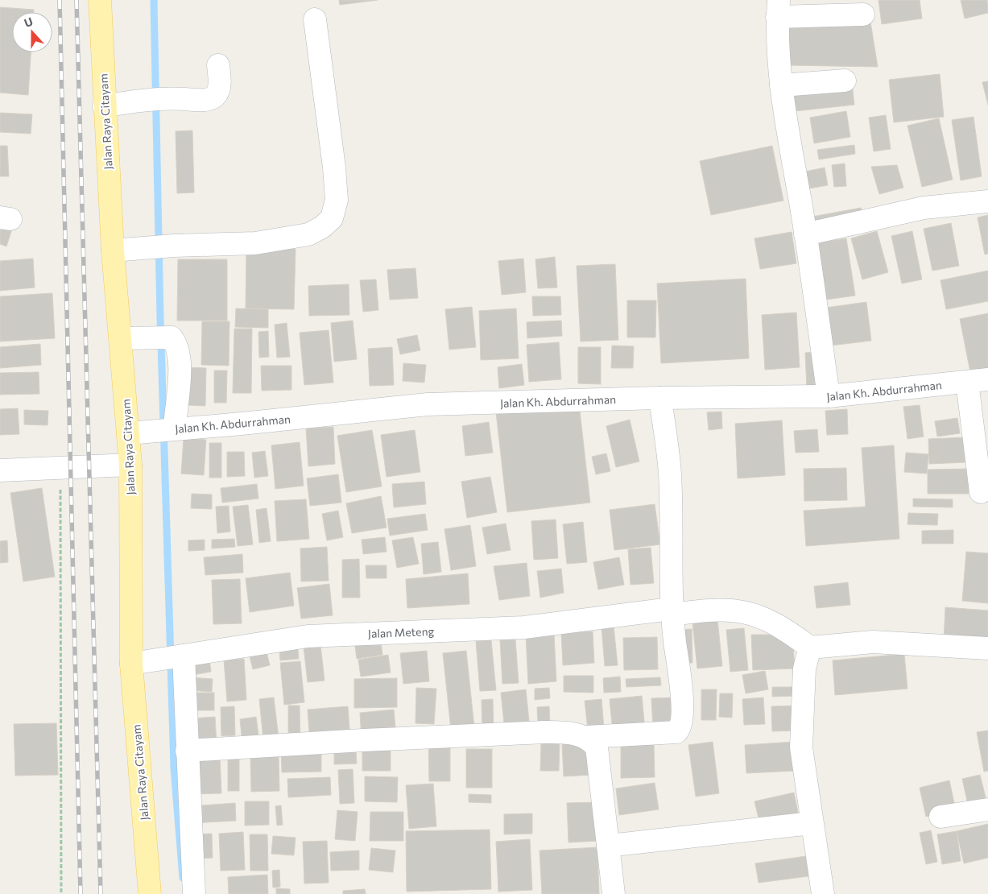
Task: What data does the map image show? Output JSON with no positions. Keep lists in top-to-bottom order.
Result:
{
  "streets": {
    "main road": ["Jalan Raya Citayam"],
    "street": ["Jalan Kh. Abdurrahman", "Jalan Meteng"]
  },
  "crossings": [
    ["Jalan Raya Citayam", "Jalan Kh. Abdurrahman"],
    ["Jalan Raya Citayam", "Jalan Meteng"]
  ],
  "north": "top"
}
